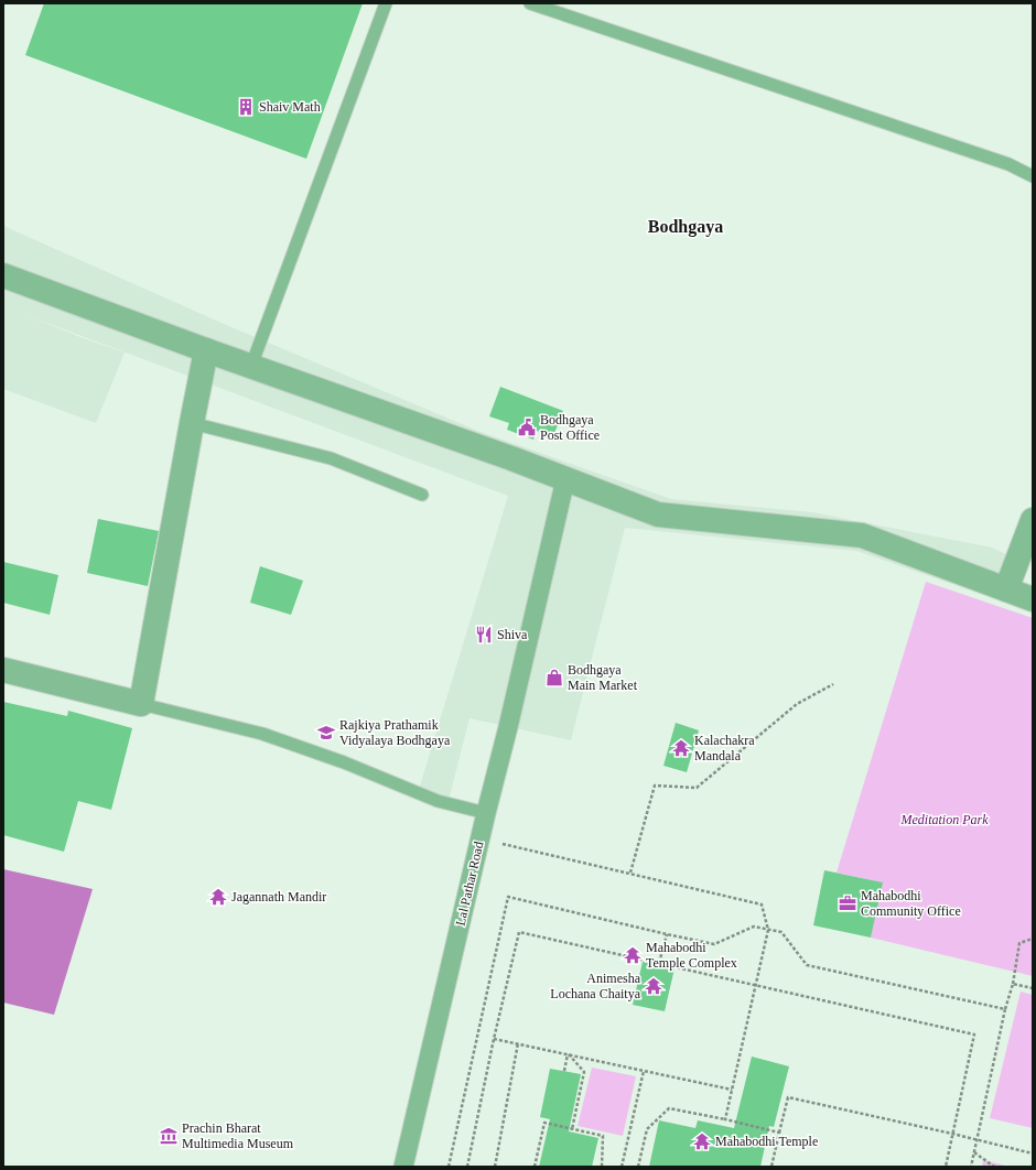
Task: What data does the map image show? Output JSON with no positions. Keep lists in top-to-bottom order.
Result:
{
  "streets": {
    "street": ["Lal Pathar Road"]
  },
  "districts": ["Bodhgaya"],
  "parks": ["Meditation Park"],
  "places": {
    "building": ["Shaiv Math"],
    "public building": ["Bodhgaya Post Office"],
    "restaurant": ["Shiva"],
    "shop": ["Bodhgaya Main Market"],
    "school or university": ["Rajkiya Prathamik Vidyalaya Bodhgaya"],
    "temple": [
      "Kalachakra Mandala",
      "Jagannath Mandir",
      "Mahabodhi Temple Complex",
      "Animesha Lochana Chaitya",
      "Mahabodhi Temple"
    ],
    "office": ["Mahabodhi Community Office"],
    "museum": ["Prachin Bharat Multimedia Museum"]
  }
}
